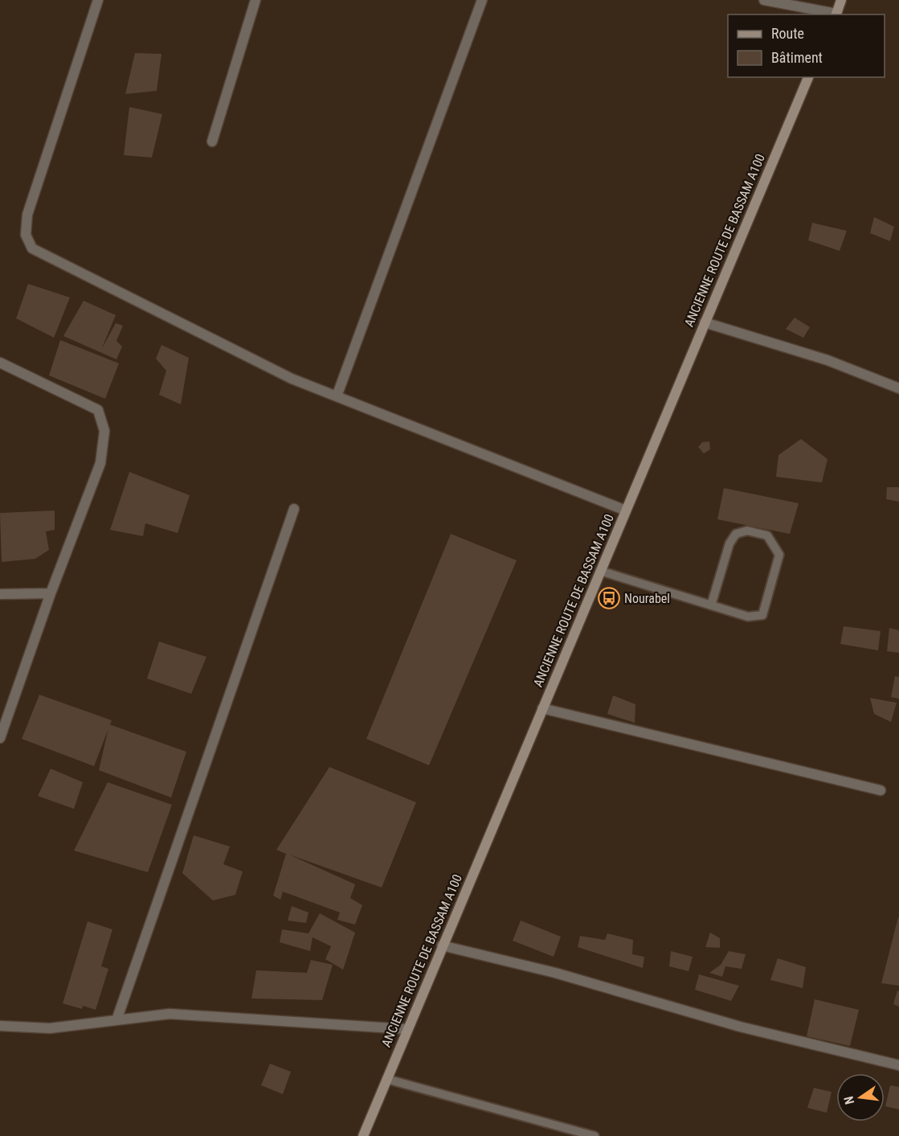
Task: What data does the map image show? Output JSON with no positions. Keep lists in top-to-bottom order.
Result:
{
  "streets": {
    "main road": ["ANCIENNE ROUTE DE BASSAM A100"]
  },
  "places": {
    "bus stop": ["Nourabel"]
  },
  "legend": ["Route", "Bâtiment"],
  "north": "left"
}
